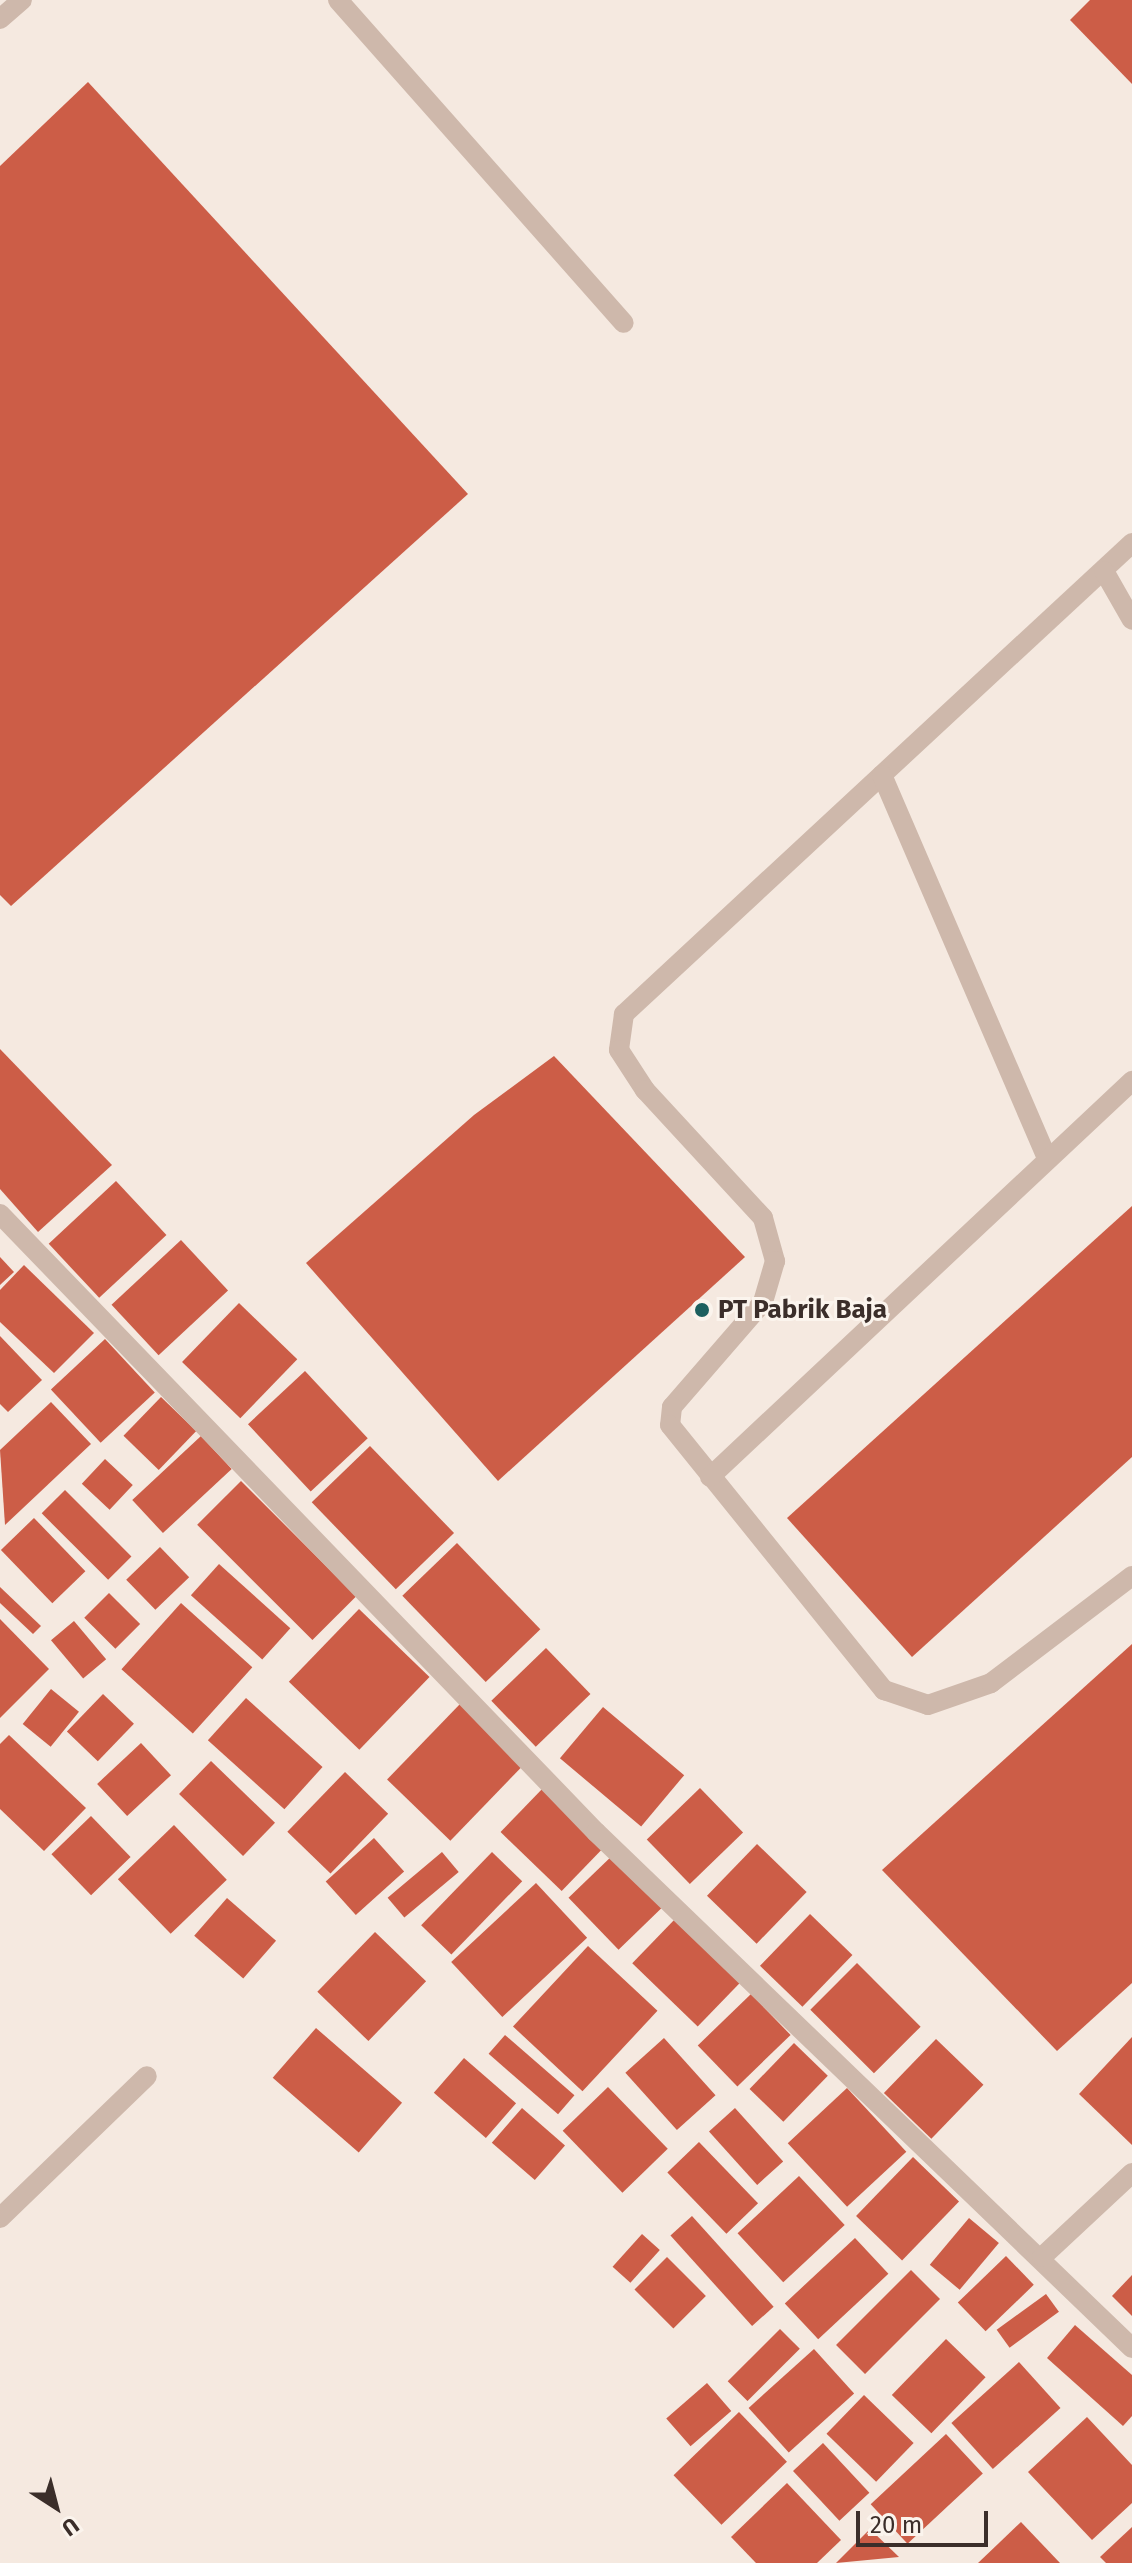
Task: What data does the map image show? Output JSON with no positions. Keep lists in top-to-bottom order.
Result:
{
  "places": ["PT Pabrik Baja"],
  "scale_bar": "20 m",
  "north": "bottom right"
}
